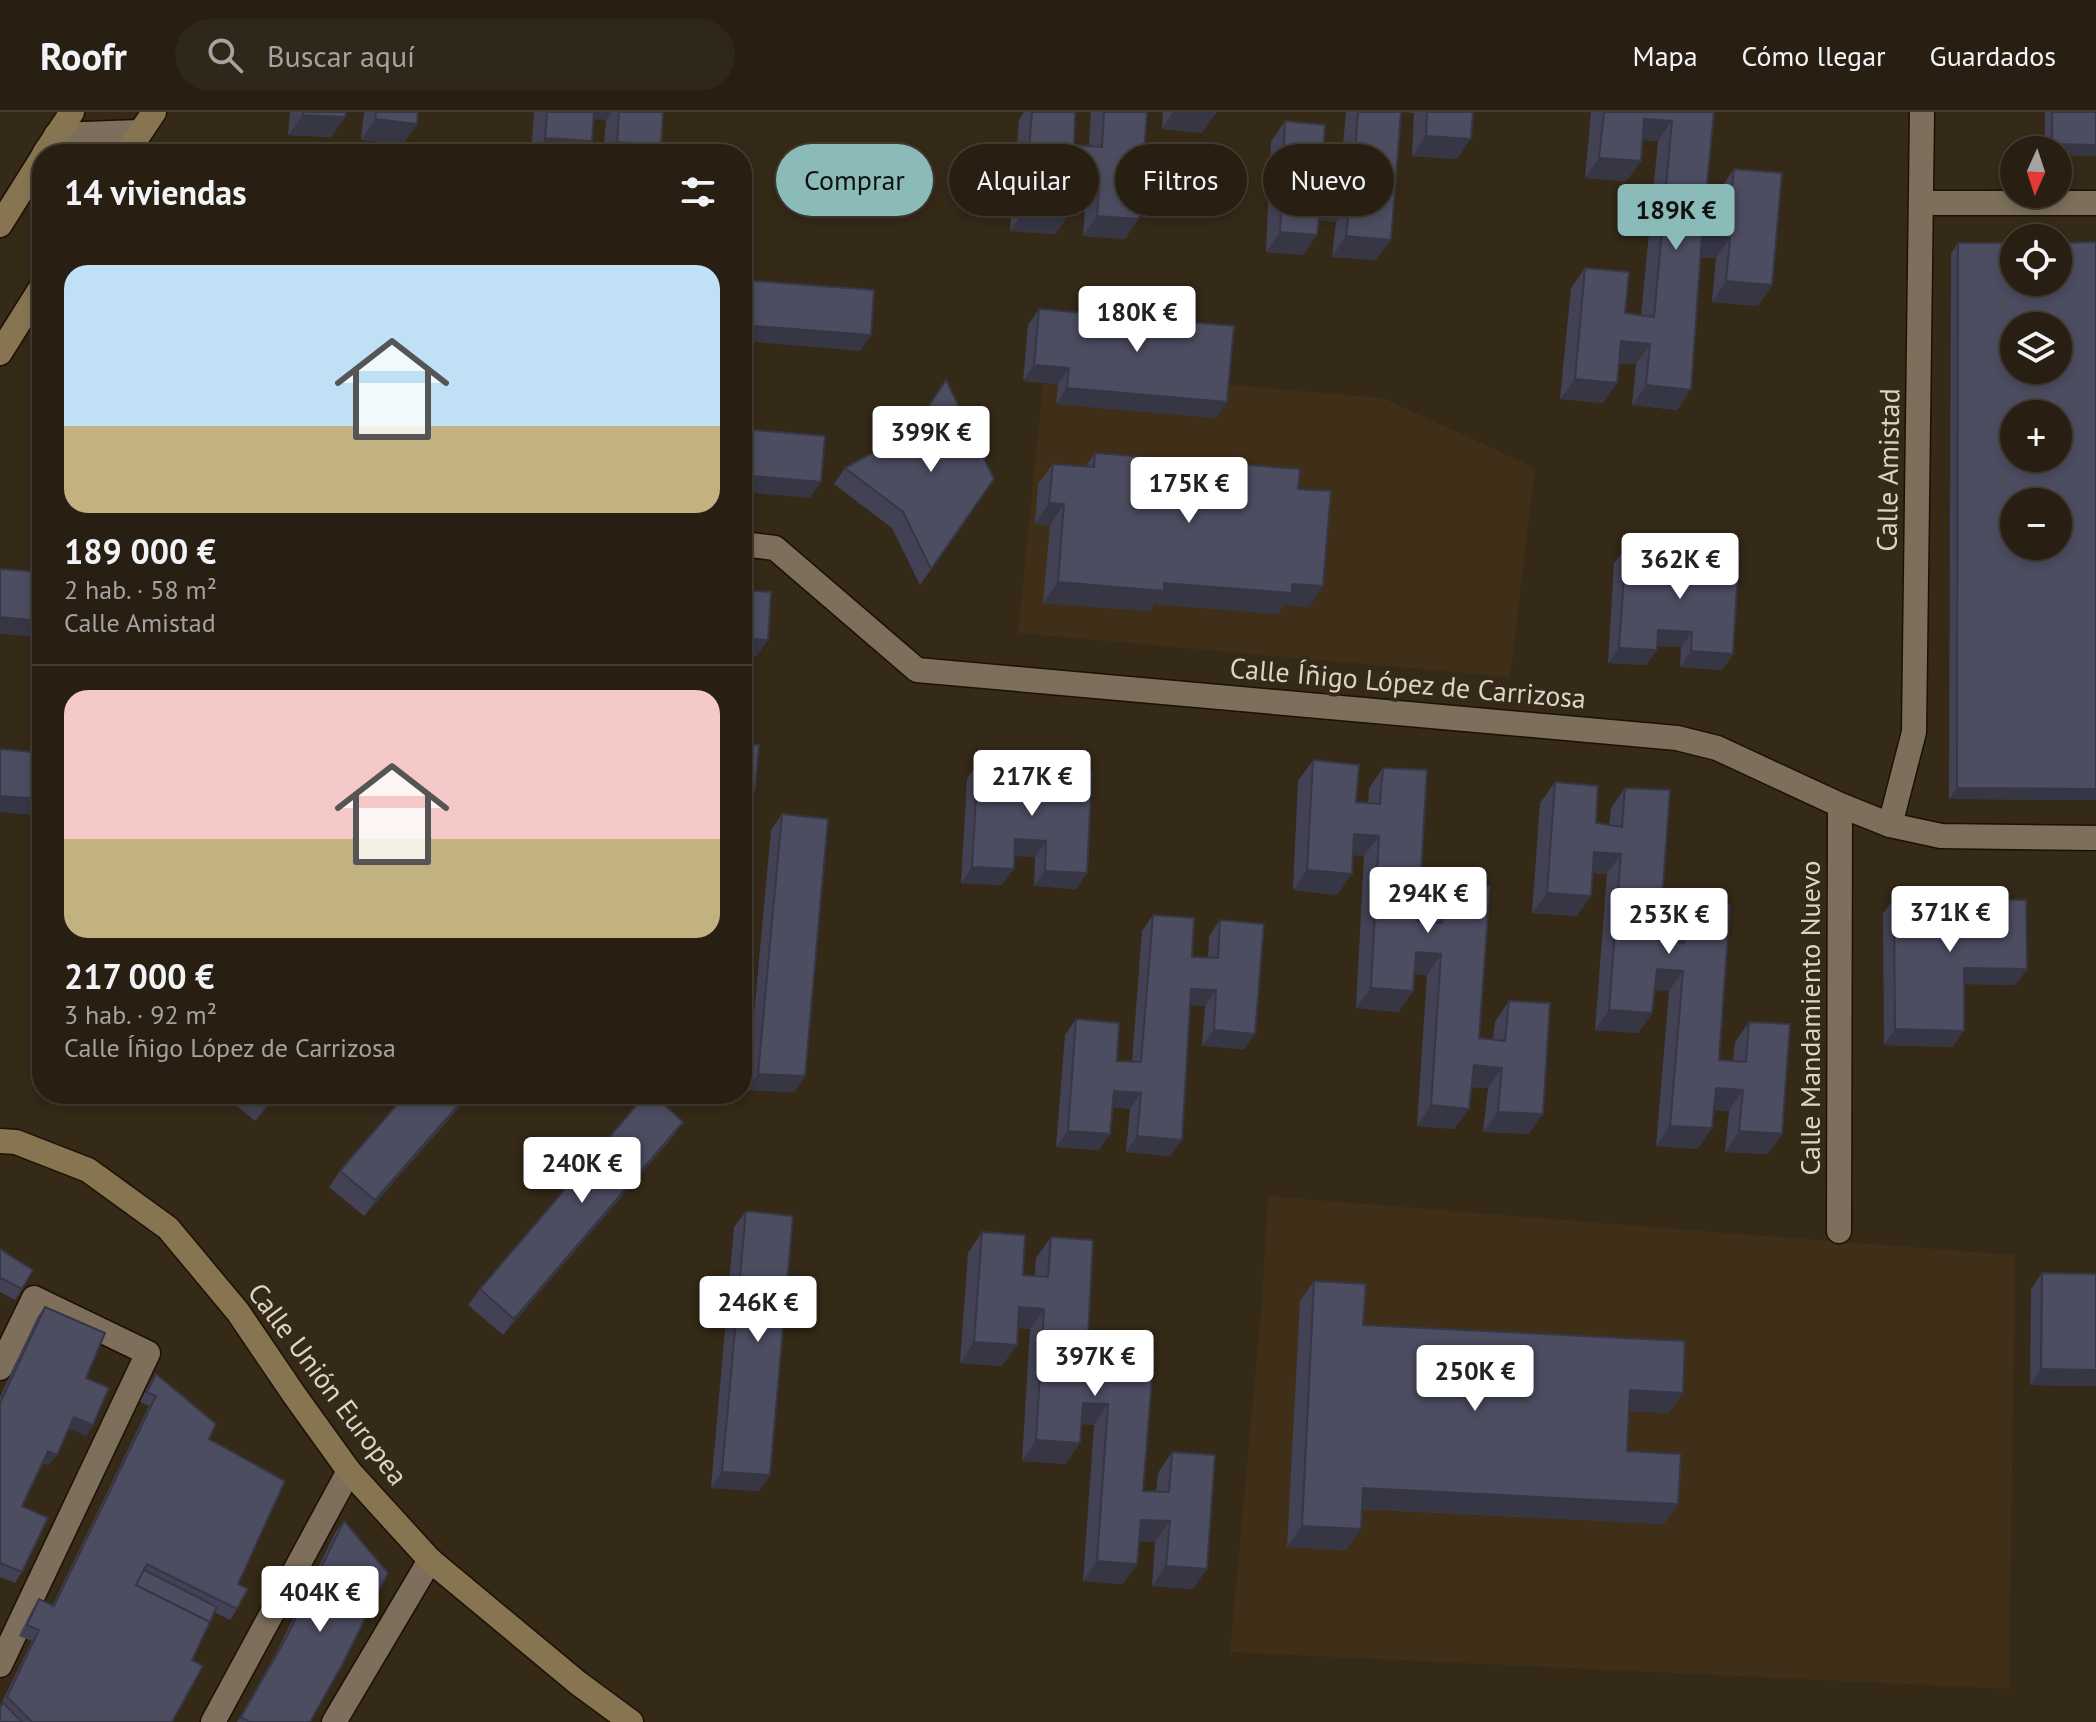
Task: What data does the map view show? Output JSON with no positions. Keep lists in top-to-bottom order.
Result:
{
  "streets": {
    "street": [
      "Calle Amistad",
      "Calle Íñigo López de Carrizosa",
      "Calle Mandamiento Nuevo",
      "Calle Unión Europea"
    ]
  },
  "crossings": [
    ["Calle Amistad", "Calle Íñigo López de Carrizosa"],
    ["Calle Íñigo López de Carrizosa", "Calle Mandamiento Nuevo"]
  ],
  "north": "bottom",
  "page": {
    "header": "Roofr",
    "search": "Buscar aquí",
    "nav": ["Mapa", "Cómo llegar", "Guardados"],
    "map_buttons": ["+", "−"],
    "chip": [
      "Comprar",
      "Alquilar",
      "Filtros",
      "Nuevo"
    ],
    "heading": "14 viviendas",
    "price": [
      "189K €",
      "180K €",
      "399K €",
      "175K €",
      "362K €",
      "217K €",
      "294K €",
      "371K €",
      "253K €",
      "240K €",
      "246K €",
      "397K €",
      "250K €",
      "404K €"
    ],
    "list": [
      {
        "name": "189 000 €",
        "note": "2 hab. · 58 m² · Calle Amistad"
      },
      {
        "name": "217 000 €",
        "note": "3 hab. · 92 m² · Calle Íñigo López de Carrizosa"
      }
    ]
  }
}
